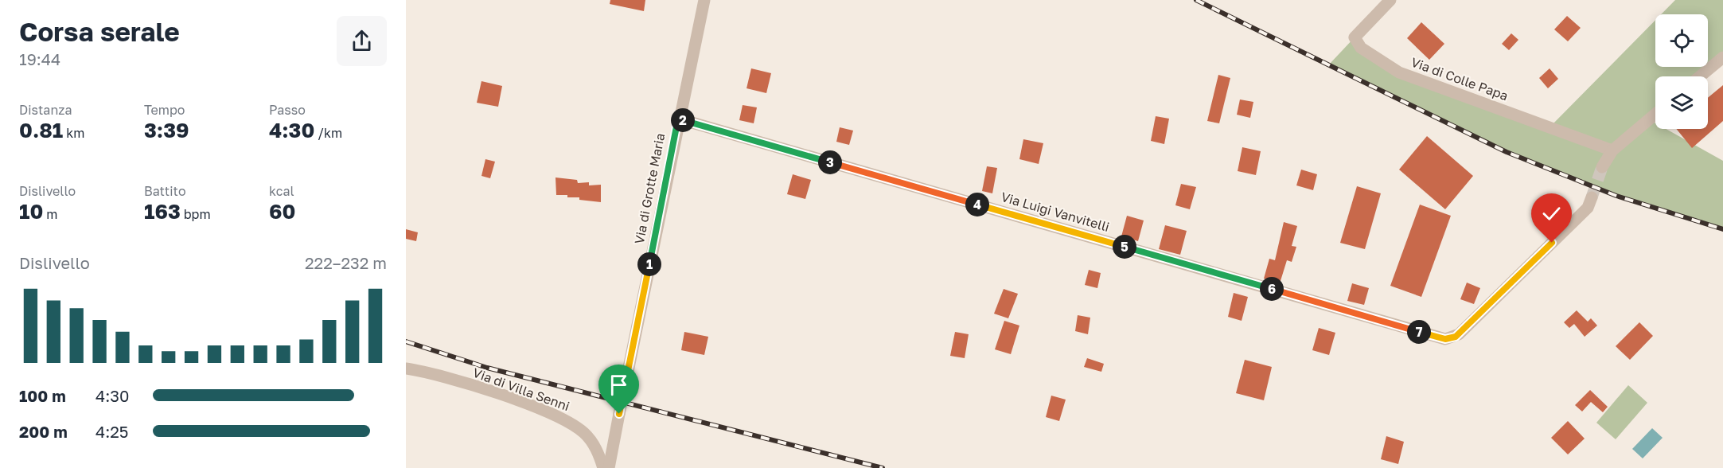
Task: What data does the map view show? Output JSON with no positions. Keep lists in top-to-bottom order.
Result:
{
  "streets": {
    "street": [
      "Via di Colle Papa",
      "Via di Grotte Maria",
      "Via Luigi Vanvitelli",
      "Via di Villa Senni"
    ]
  },
  "crossings": [
    ["Via di Grotte Maria", "Via Luigi Vanvitelli"]
  ],
  "page": {
    "heading": ["Corsa serale", "19:44"],
    "stats": [
      ["Distanza", "0.81 km"],
      ["Tempo", "3:39"],
      ["Passo", "4:30 /km"],
      ["Dislivello", "10 m"],
      ["Battito", "163 bpm"],
      ["kcal", "60"]
    ],
    "pins": [
      "2",
      "3",
      "4",
      "5",
      "1",
      "6",
      "7"
    ],
    "chart": ["Dislivello", "222–232 m"],
    "list": [
      {
        "name": "100 m",
        "note": "4:30"
      },
      {
        "name": "200 m",
        "note": "4:25"
      }
    ]
  }
}
